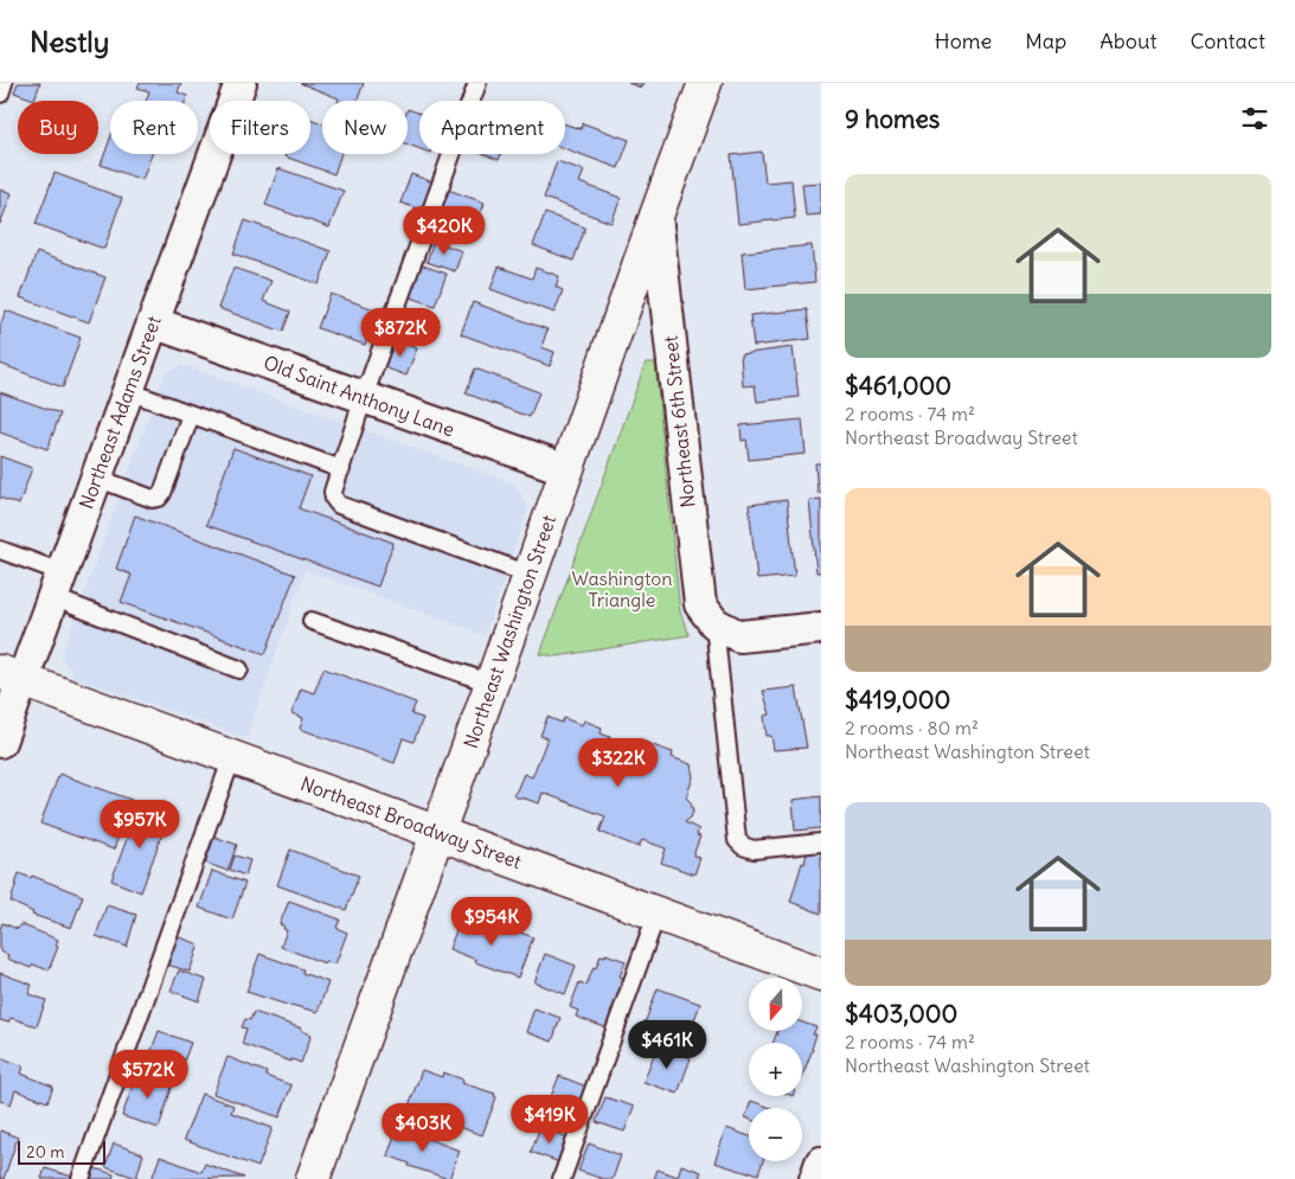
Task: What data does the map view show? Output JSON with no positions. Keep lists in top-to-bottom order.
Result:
{
  "streets": {
    "street": [
      "Old Saint Anthony Lane",
      "Northeast Adams Street",
      "Northeast 6th Street",
      "Northeast Washington Street",
      "Northeast Broadway Street"
    ]
  },
  "crossings": [
    ["Old Saint Anthony Lane", "Northeast Adams Street"],
    ["Old Saint Anthony Lane", "Northeast Washington Street"],
    ["Northeast Adams Street", "Northeast Broadway Street"],
    ["Northeast 6th Street", "Northeast Washington Street"],
    ["Northeast Washington Street", "Northeast Broadway Street"]
  ],
  "parks": ["Washington Triangle"],
  "scale_bar": "20 m",
  "north": "bottom",
  "page": {
    "header": "Nestly",
    "nav": [
      "Home",
      "Map",
      "About",
      "Contact"
    ],
    "heading": "9 homes",
    "chip": [
      "Buy",
      "Rent",
      "Filters",
      "New",
      "Apartment"
    ],
    "list": [
      {
        "name": "$461,000",
        "note": "2 rooms · 74 m² · Northeast Broadway Street"
      },
      {
        "name": "$419,000",
        "note": "2 rooms · 80 m² · Northeast Washington Street"
      },
      {
        "name": "$403,000",
        "note": "2 rooms · 74 m² · Northeast Washington Street"
      }
    ],
    "price": [
      "$420K",
      "$872K",
      "$322K",
      "$957K",
      "$954K",
      "$461K",
      "$572K",
      "$419K",
      "$403K"
    ],
    "map_buttons": ["+", "−"],
    "scale": "20 m"
  }
}
